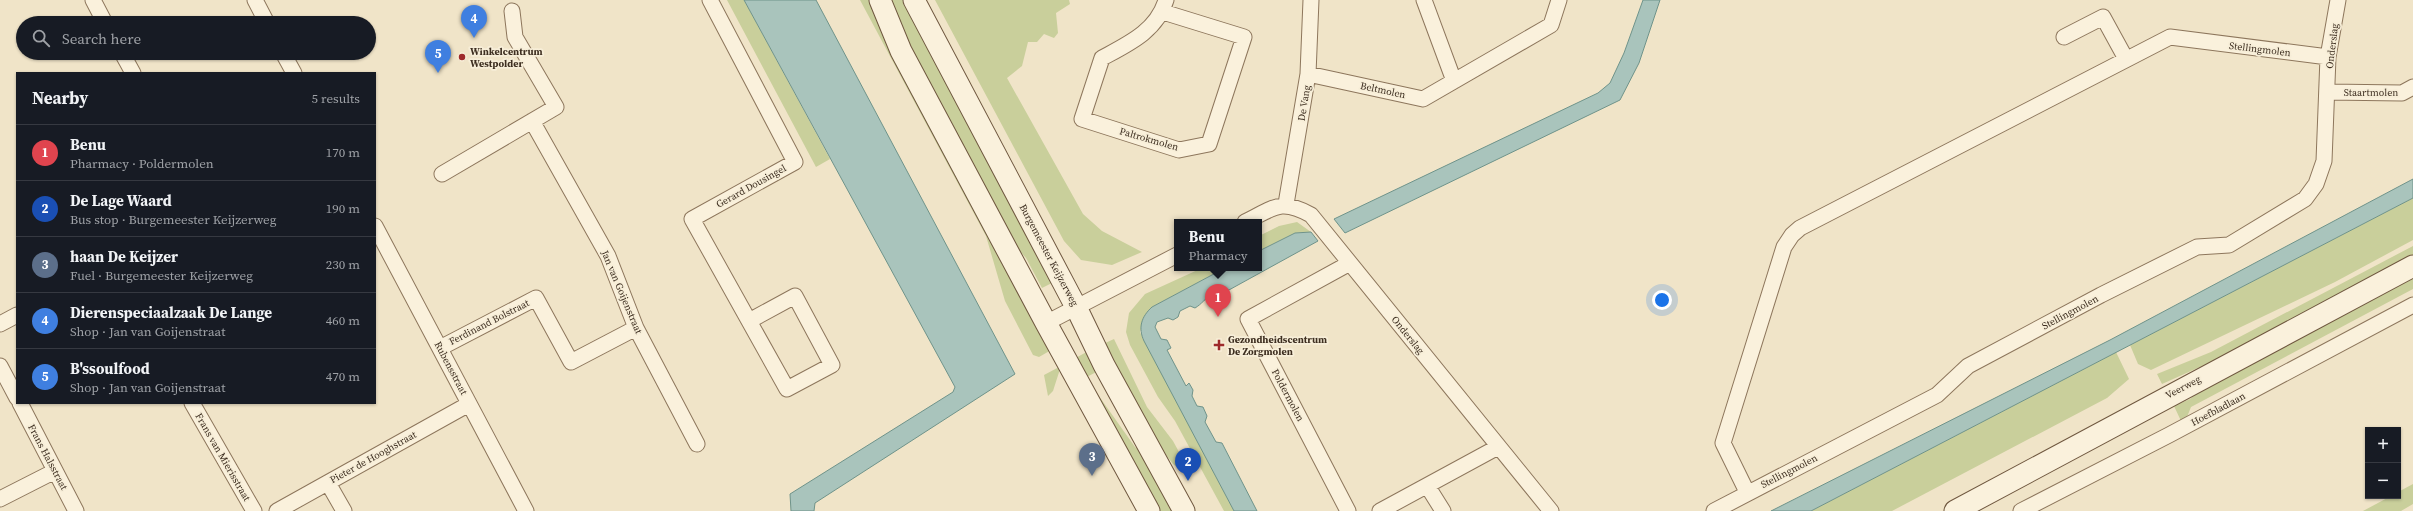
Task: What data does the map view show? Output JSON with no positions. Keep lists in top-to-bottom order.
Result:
{
  "streets": {
    "main road": ["Burgemeester Keijzerweg", "Veerweg"],
    "street": [
      "Onderslag",
      "Stellingmolen",
      "Beltmolen",
      "Staartmolen",
      "De Vang",
      "Paltrokmolen",
      "Gerard Dousingel",
      "Jan van Goijenstraat",
      "Ferdinand Bolstraat",
      "Rubensstraat",
      "Poldermolen",
      "Hoefbladlaan",
      "Frans Halsstraat",
      "Frans van Mierisstraat",
      "Pieter de Hooghstraat"
    ]
  },
  "crossings": [
    ["Onderslag", "Stellingmolen"],
    ["Onderslag", "Staartmolen"],
    ["Onderslag", "De Vang"],
    ["Onderslag", "Poldermolen"],
    ["Stellingmolen", "Staartmolen"],
    ["Beltmolen", "De Vang"],
    ["Jan van Goijenstraat", "Ferdinand Bolstraat"],
    ["Ferdinand Bolstraat", "Rubensstraat"],
    ["Rubensstraat", "Pieter de Hooghstraat"]
  ],
  "places": {
    "other": ["Winkelcentrum Westpolder"],
    "health": ["Gezondheidscentrum De Zorgmolen"]
  },
  "page": {
    "pins": [
      "4",
      "5",
      "1",
      "3",
      "2"
    ],
    "search": "Search here",
    "heading": ["Nearby", "5 results"],
    "list": [
      {
        "mark": "1",
        "name": "Benu",
        "note": "Pharmacy · Poldermolen",
        "value": "170 m"
      },
      {
        "mark": "2",
        "name": "De Lage Waard",
        "note": "Bus stop · Burgemeester Keijzerweg",
        "value": "190 m"
      },
      {
        "mark": "3",
        "name": "haan De Keijzer",
        "note": "Fuel · Burgemeester Keijzerweg",
        "value": "230 m"
      },
      {
        "mark": "4",
        "name": "Dierenspeciaalzaak De Lange",
        "note": "Shop · Jan van Goijenstraat",
        "value": "460 m"
      },
      {
        "mark": "5",
        "name": "B'ssoulfood",
        "note": "Shop · Jan van Goijenstraat",
        "value": "470 m"
      }
    ],
    "popup": ["Benu", "Pharmacy"],
    "map_buttons": ["+", "−"]
  }
}
